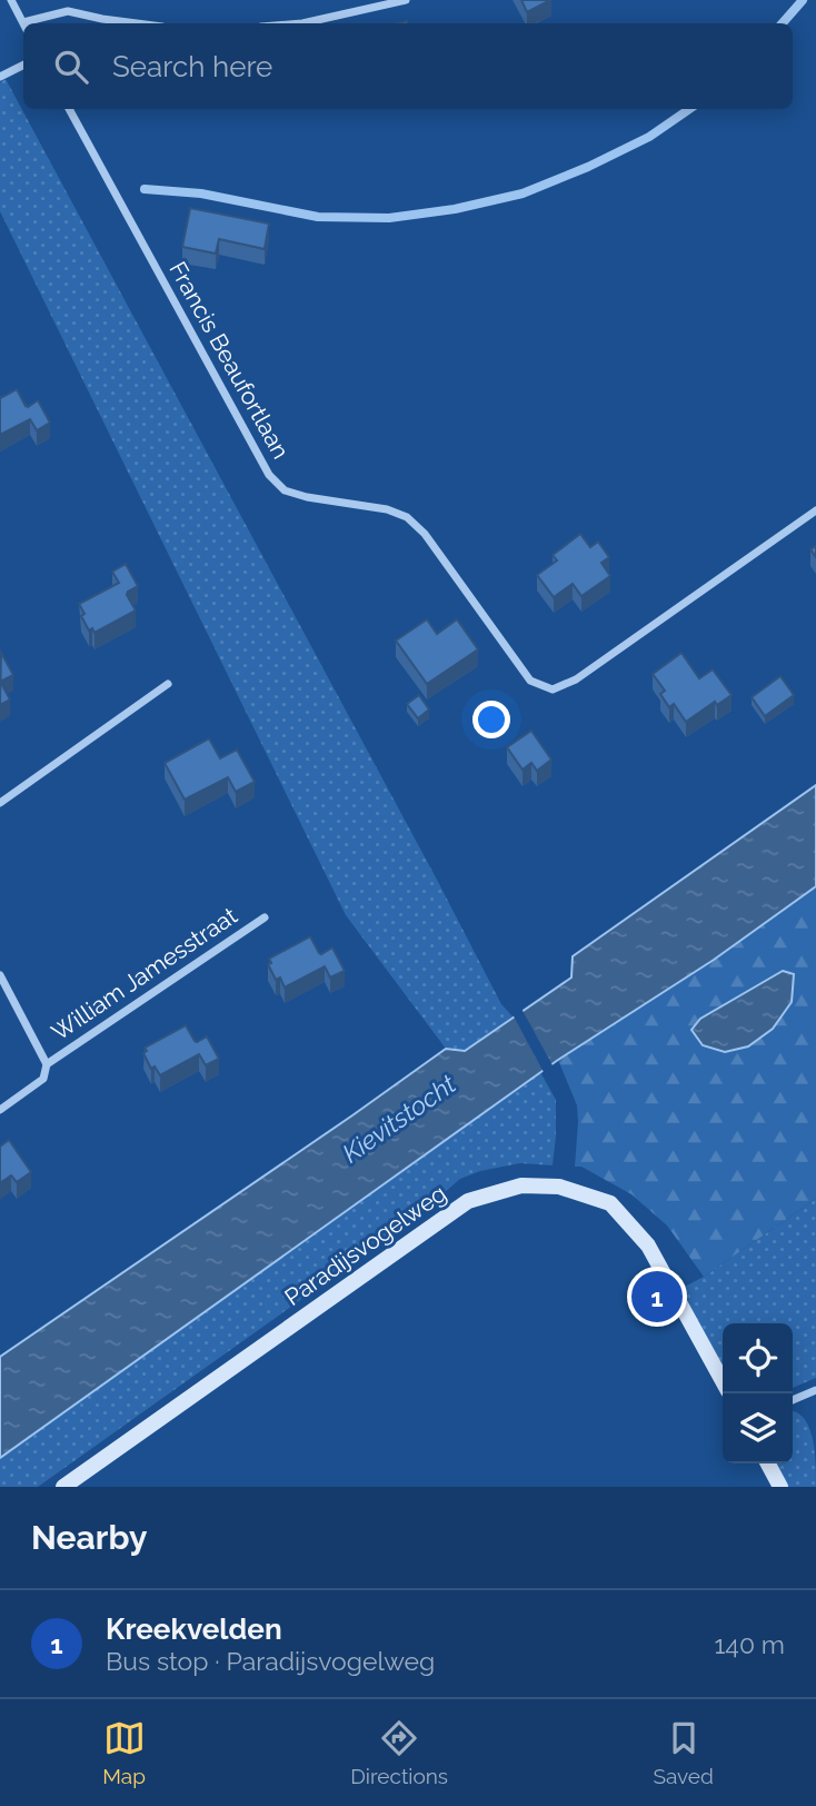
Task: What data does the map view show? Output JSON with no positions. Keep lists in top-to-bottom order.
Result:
{
  "streets": {
    "street": ["Francis Beaufortlaan", "William Jamesstraat", "Paradijsvogelweg"]
  },
  "water": ["Kievitstocht"],
  "page": {
    "search": "Search here",
    "pins": "1",
    "heading": "Nearby",
    "list": [
      {
        "mark": "1",
        "name": "Kreekvelden",
        "note": "Bus stop · Paradijsvogelweg",
        "value": "140 m"
      }
    ],
    "nav": ["Map", "Directions", "Saved"]
  }
}
